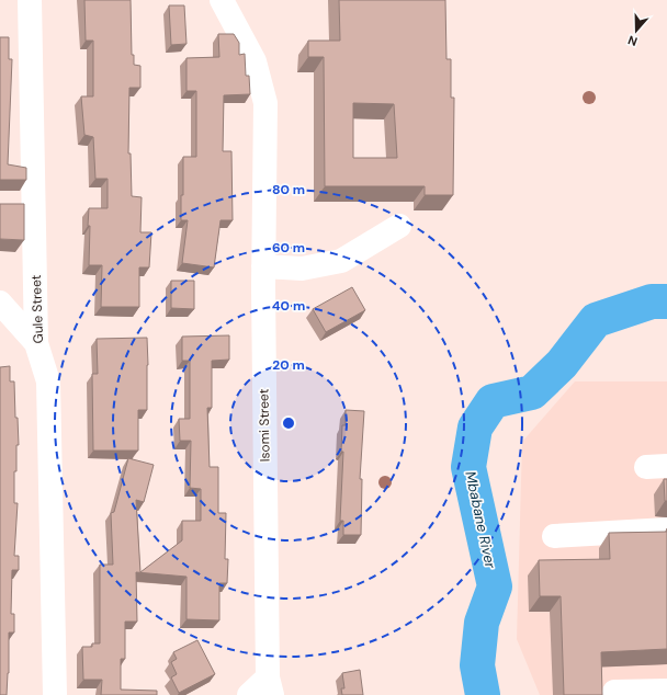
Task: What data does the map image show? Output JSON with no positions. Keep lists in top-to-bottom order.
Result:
{
  "streets": {
    "street": ["Gule Street", "Isomi Street"]
  },
  "water": ["Mbabane River"],
  "north": "bottom",
  "rings": [
    "80 m",
    "60 m",
    "40 m",
    "20 m"
  ]
}
